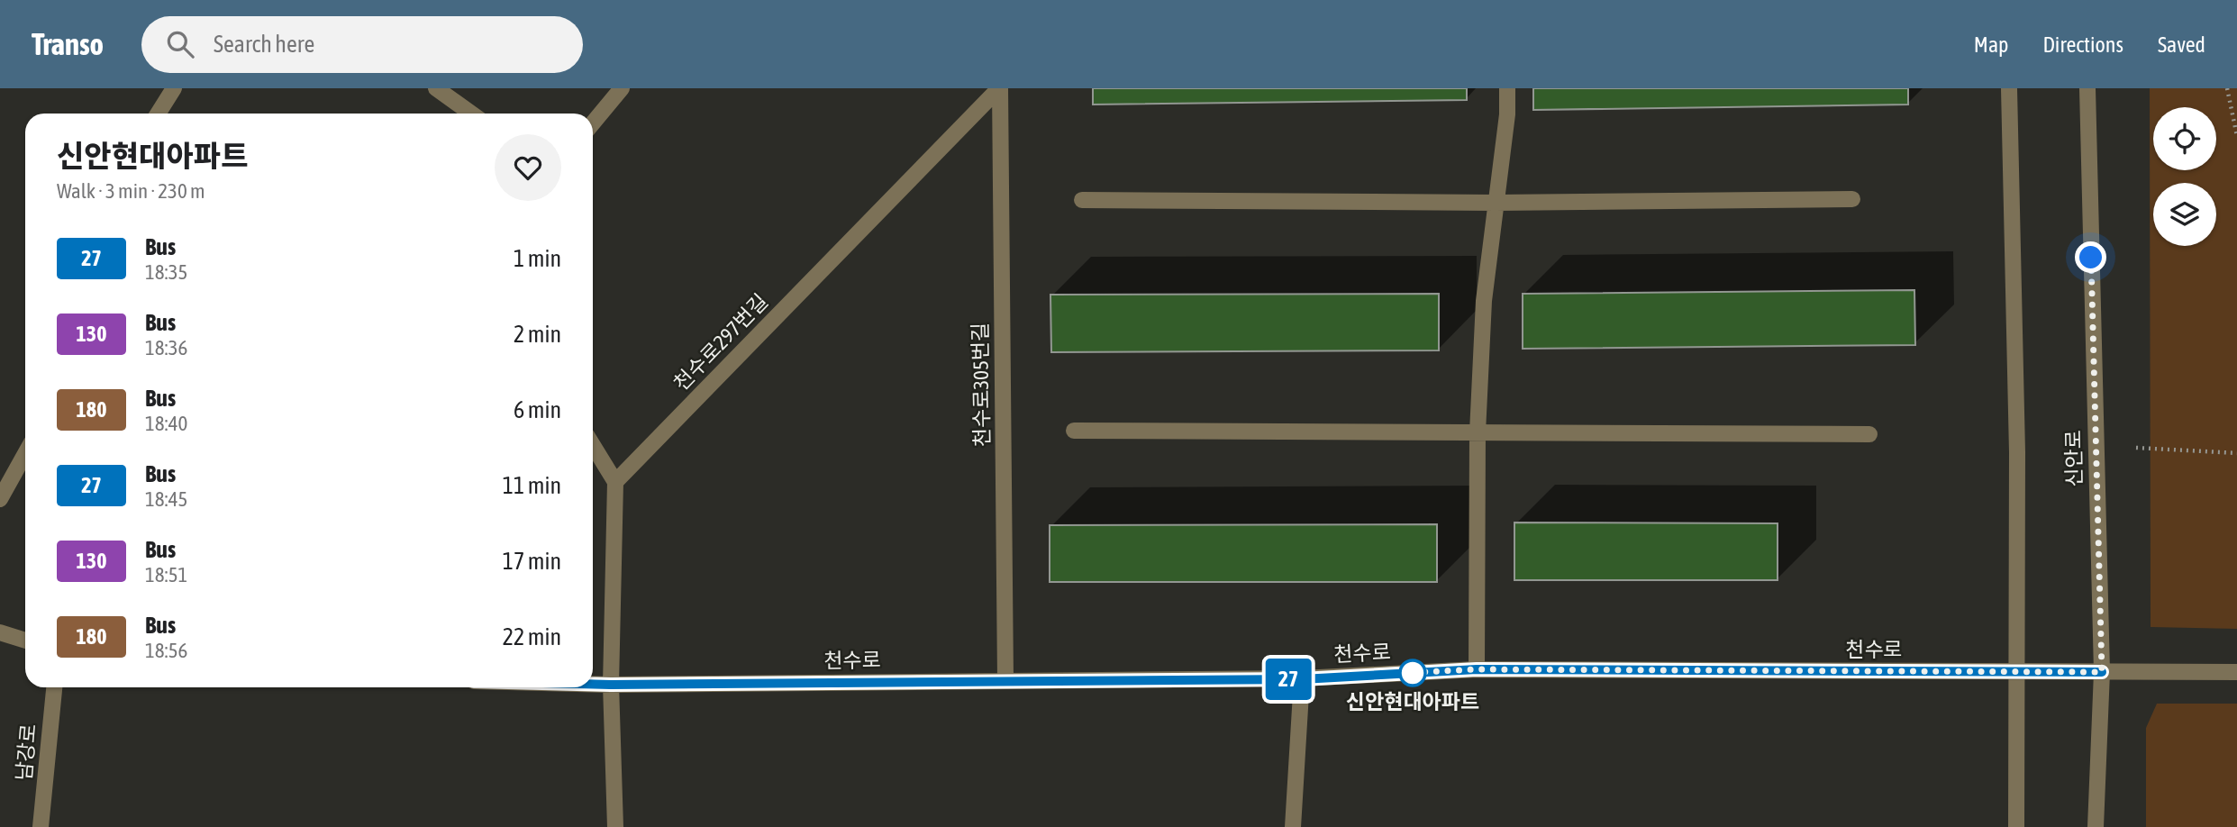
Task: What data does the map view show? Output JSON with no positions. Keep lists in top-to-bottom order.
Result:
{
  "streets": {
    "street": [
      "천수로297번길",
      "천수로305번길",
      "신안로",
      "천수로",
      "남강로"
    ]
  },
  "crossings": [
    ["천수로297번길", "천수로305번길"],
    ["천수로305번길", "천수로"],
    ["신안로", "천수로"]
  ],
  "places": ["신안현대아파트"],
  "lines": ["bus line 27"],
  "page": {
    "header": "Transo",
    "search": "Search here",
    "nav": ["Map", "Directions", "Saved"],
    "on_map": "27",
    "heading": ["신안현대아파트", "Walk · 3 min · 230 m"],
    "list": [
      {
        "mark": "27",
        "name": "Bus",
        "note": "18:35",
        "value": "1 min"
      },
      {
        "mark": "130",
        "name": "Bus",
        "note": "18:36",
        "value": "2 min"
      },
      {
        "mark": "180",
        "name": "Bus",
        "note": "18:40",
        "value": "6 min"
      },
      {
        "mark": "27",
        "name": "Bus",
        "note": "18:45",
        "value": "11 min"
      },
      {
        "mark": "130",
        "name": "Bus",
        "note": "18:51",
        "value": "17 min"
      },
      {
        "mark": "180",
        "name": "Bus",
        "note": "18:56",
        "value": "22 min"
      }
    ]
  }
}
